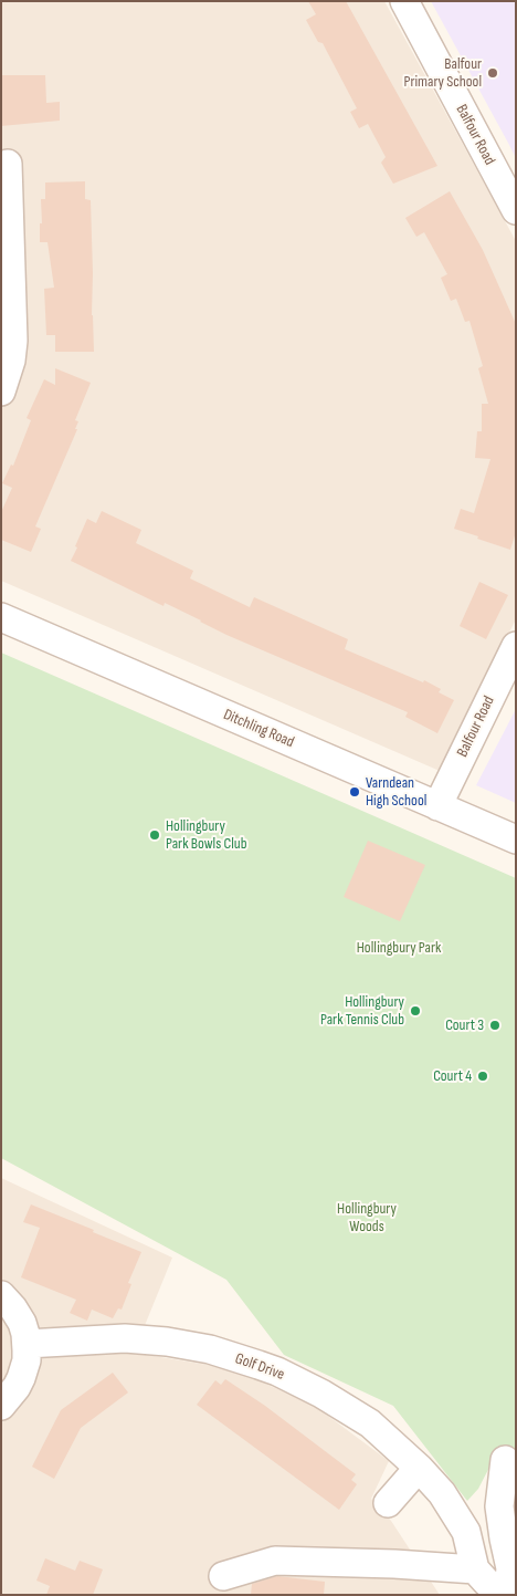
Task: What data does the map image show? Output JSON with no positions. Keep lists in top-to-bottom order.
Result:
{
  "streets": {
    "street": ["Balfour Road", "Ditchling Road", "Golf Drive"]
  },
  "crossings": [
    ["Balfour Road", "Ditchling Road"]
  ],
  "parks": ["Hollingbury Park", "Hollingbury Woods"],
  "places": [
    "Balfour Primary School",
    "Varndean High School",
    "Hollingbury Park Bowls Club",
    "Hollingbury Park Tennis Club",
    "Court 3",
    "Court 4"
  ]
}
